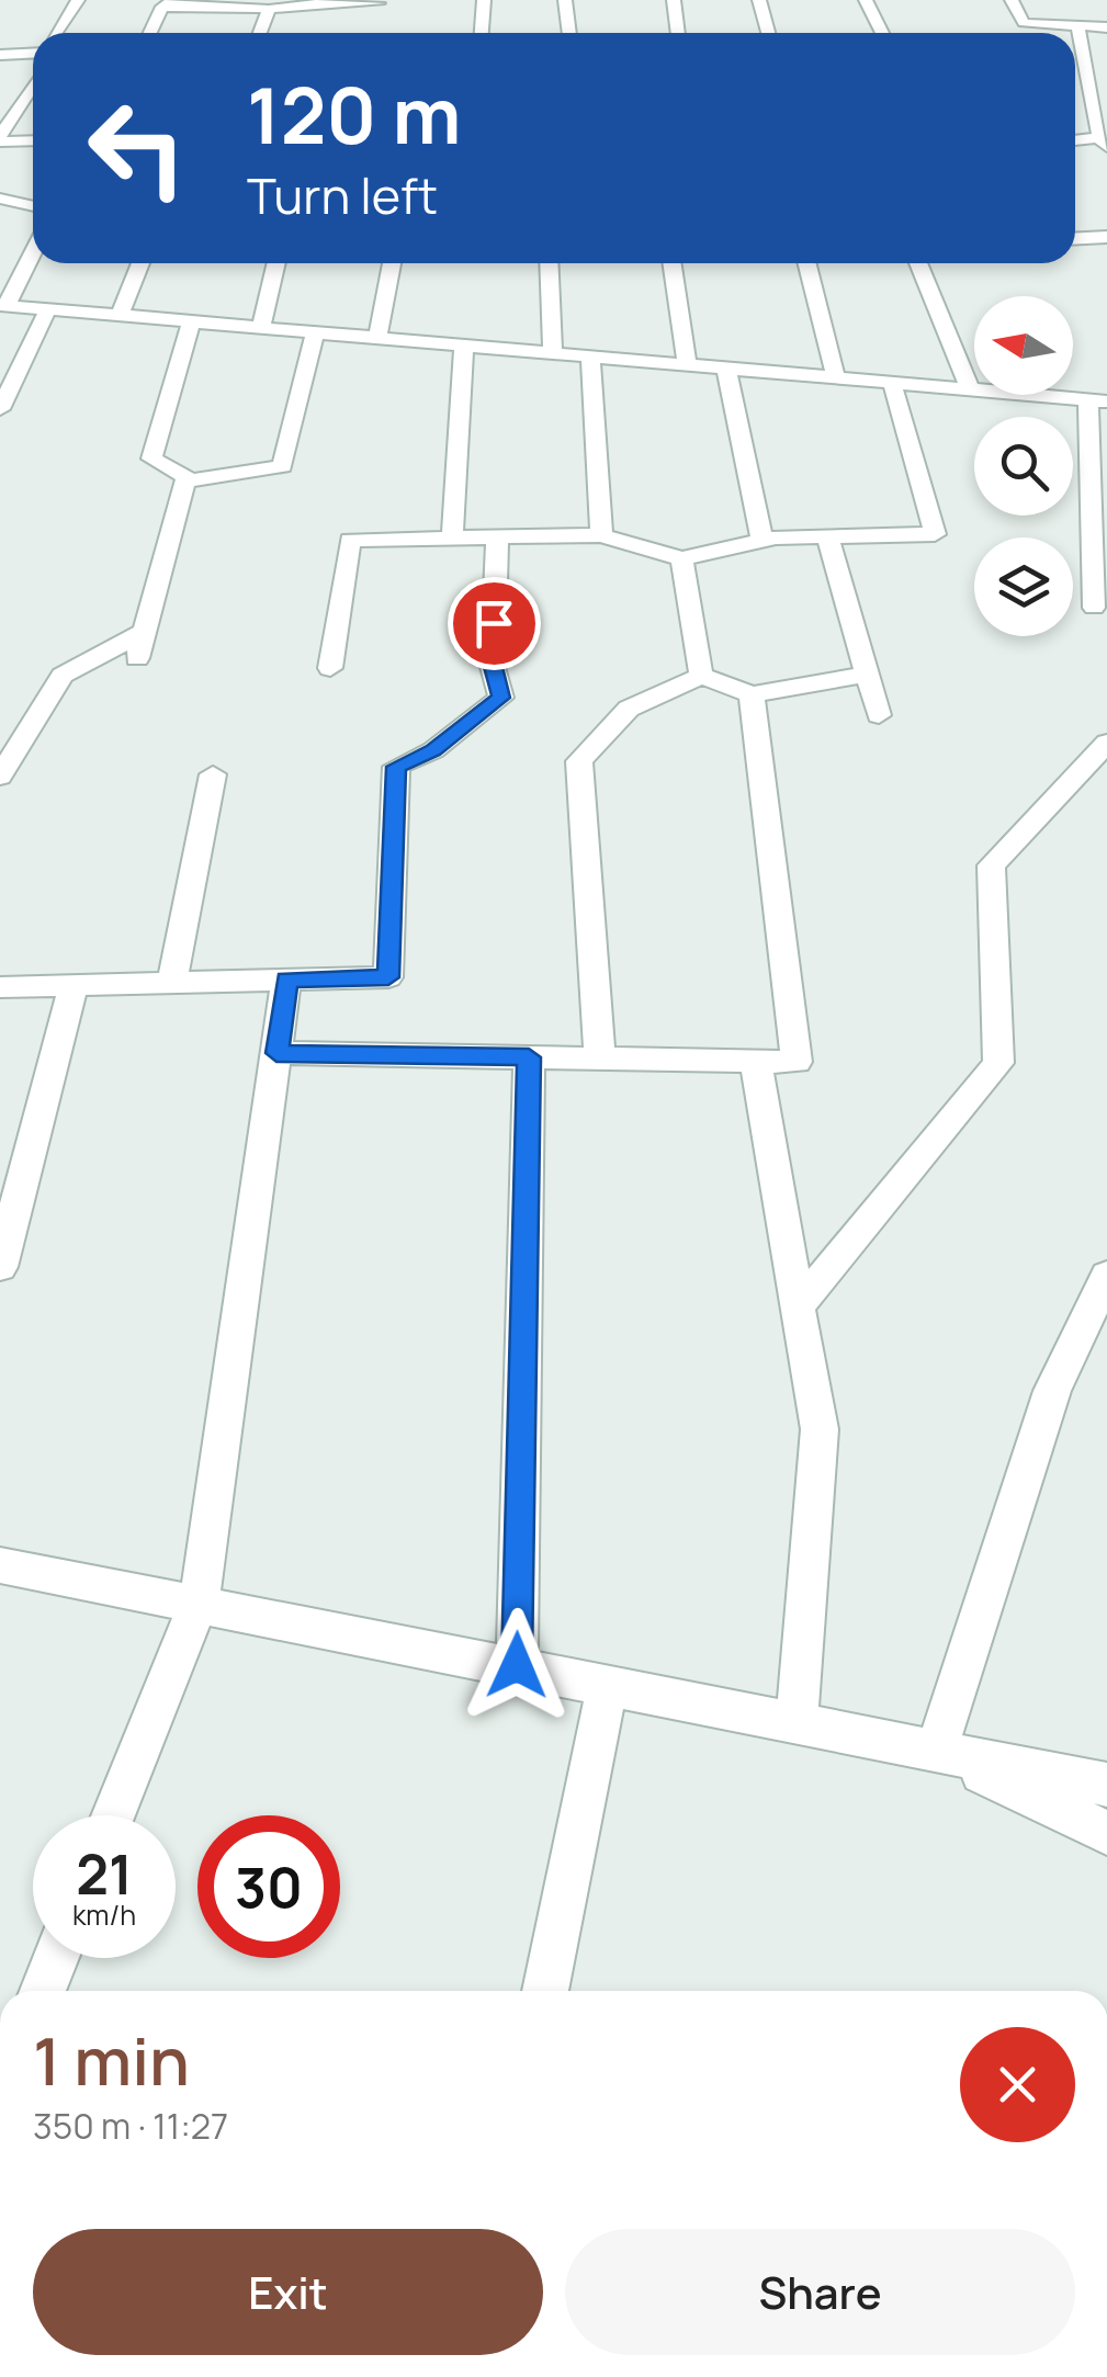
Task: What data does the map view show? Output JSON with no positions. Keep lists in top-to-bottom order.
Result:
{
  "north": "left",
  "page": {
    "turn": ["120 m", "Turn left"],
    "speed": "21 km/h",
    "limit": "30",
    "heading": ["1 min", "350 m · 11:27"],
    "buttons": ["Exit", "Share"]
  }
}
